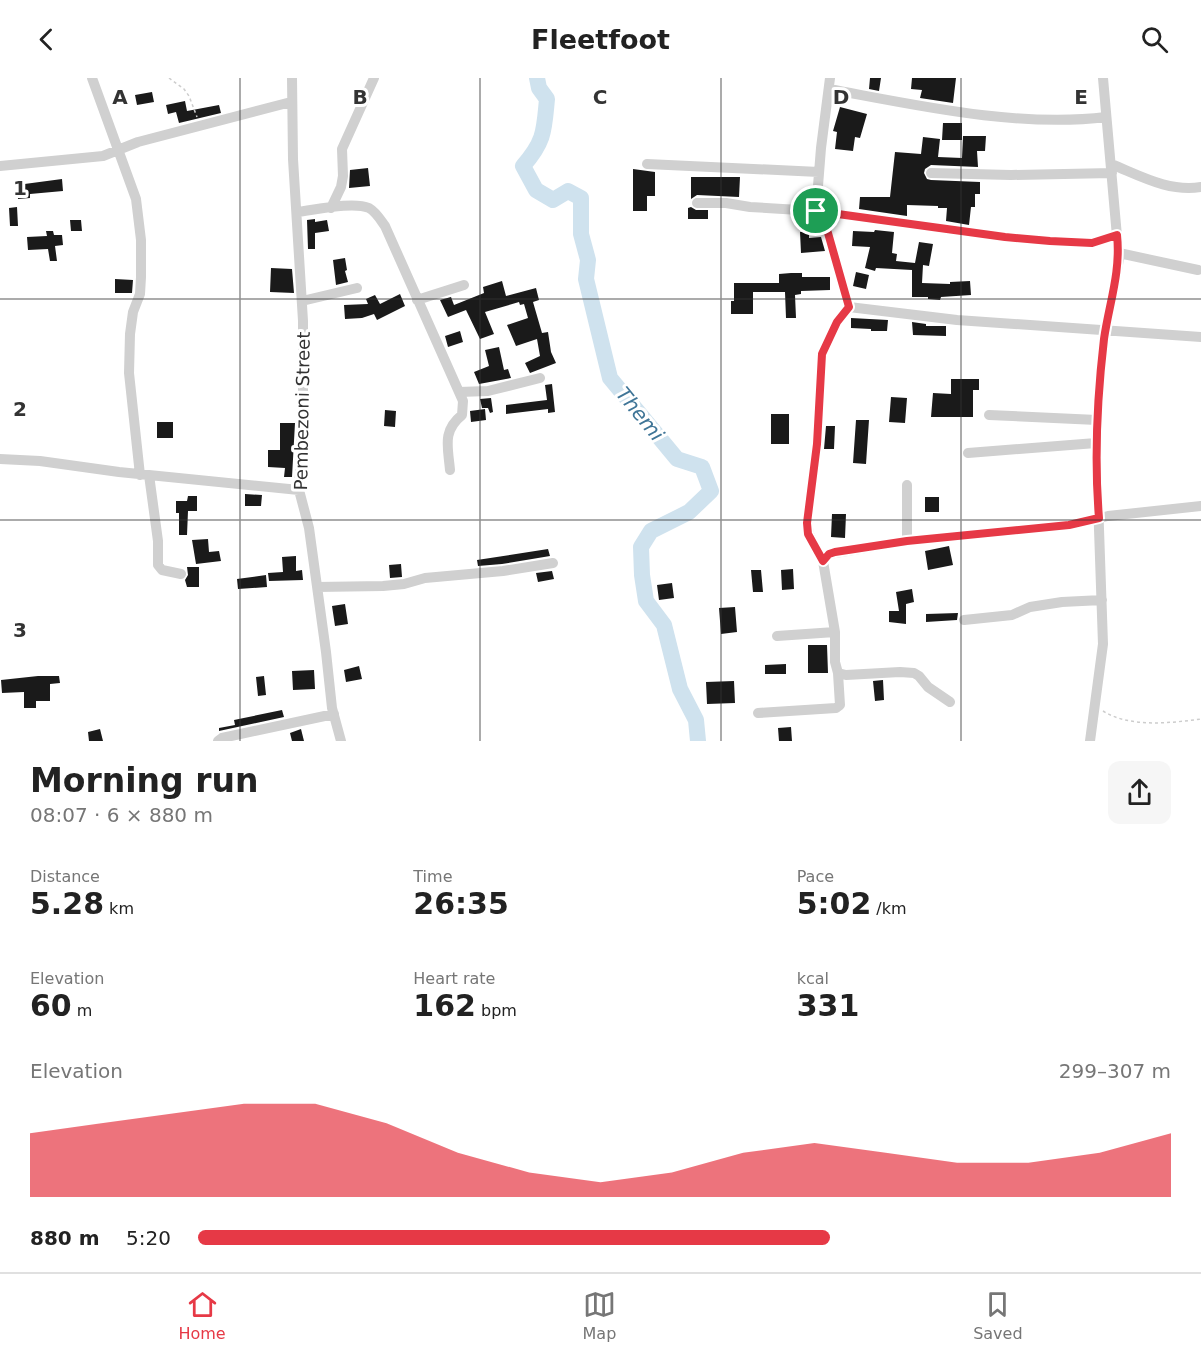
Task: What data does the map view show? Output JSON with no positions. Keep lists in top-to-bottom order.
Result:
{
  "streets": {
    "street": ["Pembezoni Street"]
  },
  "water": ["Themi"],
  "page": {
    "header": "Fleetfoot",
    "heading": ["Morning run", "08:07 · 6 × 880 m"],
    "stats": [
      ["Distance", "5.28 km"],
      ["Time", "26:35"],
      ["Pace", "5:02 /km"],
      ["Elevation", "60 m"],
      ["Heart rate", "162 bpm"],
      ["kcal", "331"]
    ],
    "chart": ["Elevation", "299–307 m"],
    "list": [
      {
        "name": "880 m",
        "note": "5:20"
      }
    ],
    "tabs": ["Home", "Map", "Saved"]
  },
  "grid": {
    "columns": [
      "A",
      "B",
      "C",
      "D",
      "E"
    ],
    "rows": ["1", "2", "3"]
  }
}
